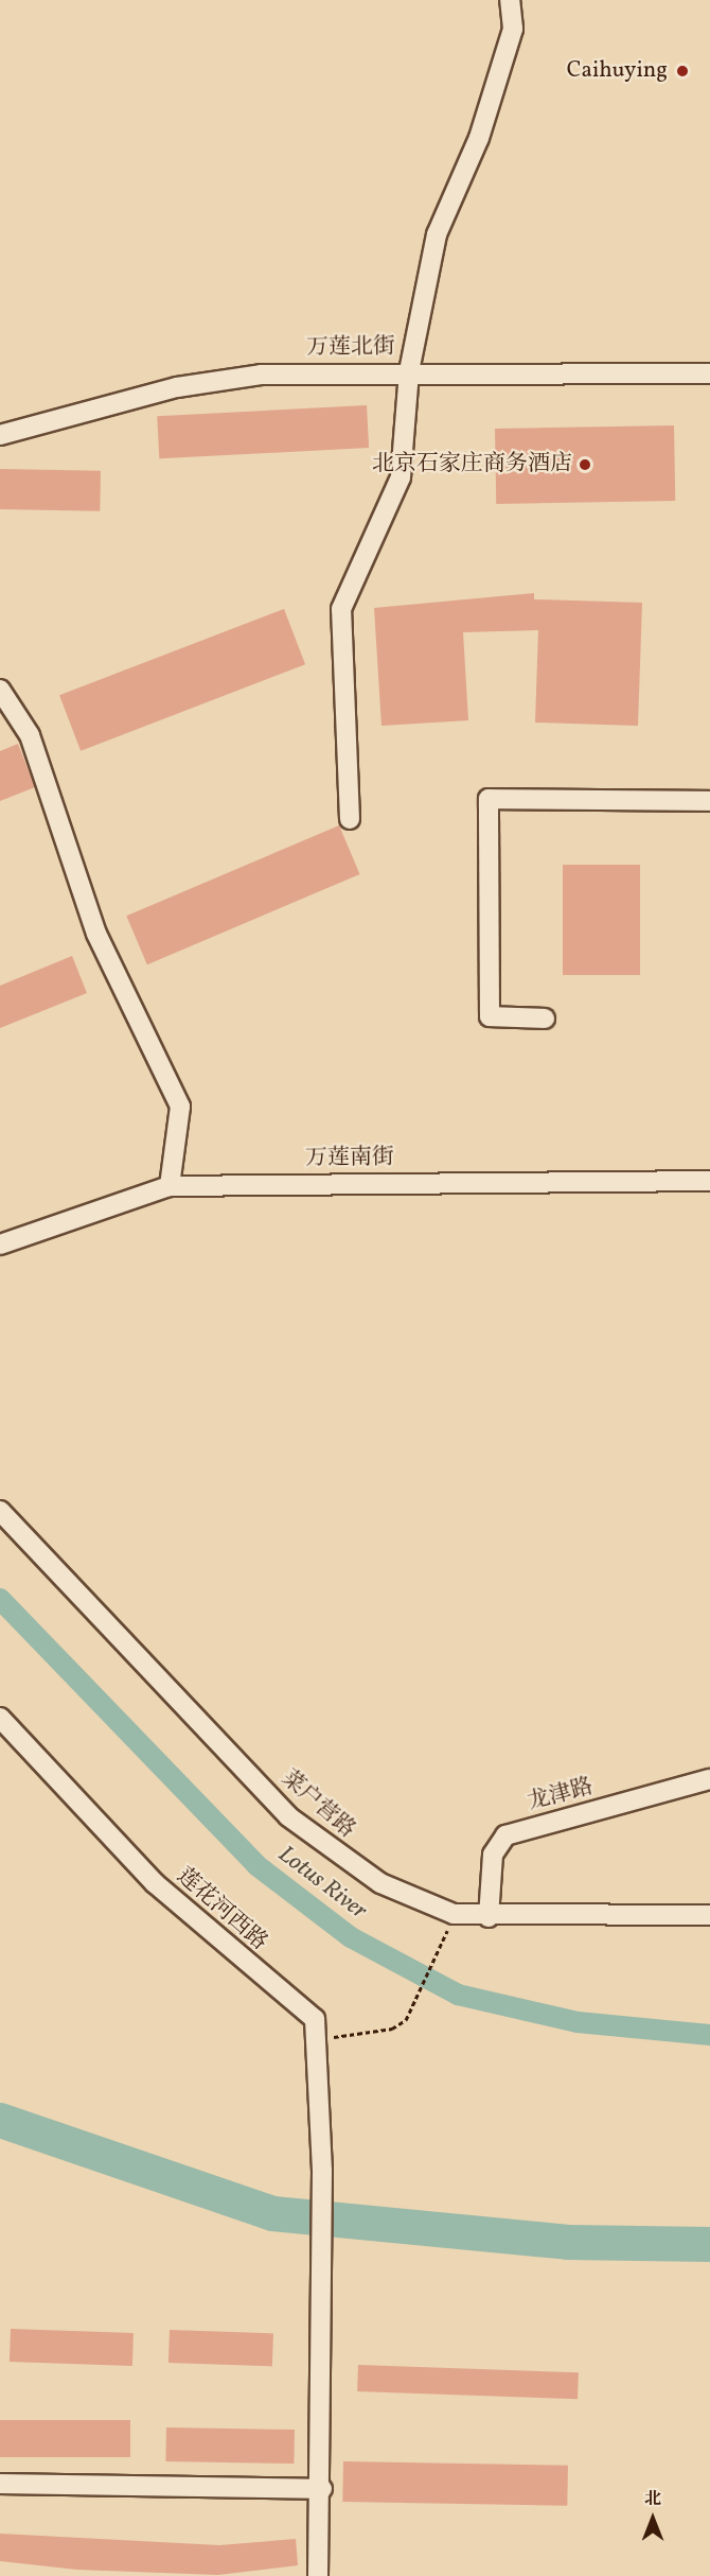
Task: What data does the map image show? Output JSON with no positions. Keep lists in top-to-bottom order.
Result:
{
  "streets": {
    "street": [
      "万莲北街",
      "万莲南街",
      "龙津路",
      "菜户营路",
      "莲花河西路"
    ]
  },
  "crossings": [
    ["龙津路", "菜户营路"]
  ],
  "water": ["Lotus River"],
  "places": ["Caihuying", "北京石家庄商务酒店"],
  "north": "top"
}
